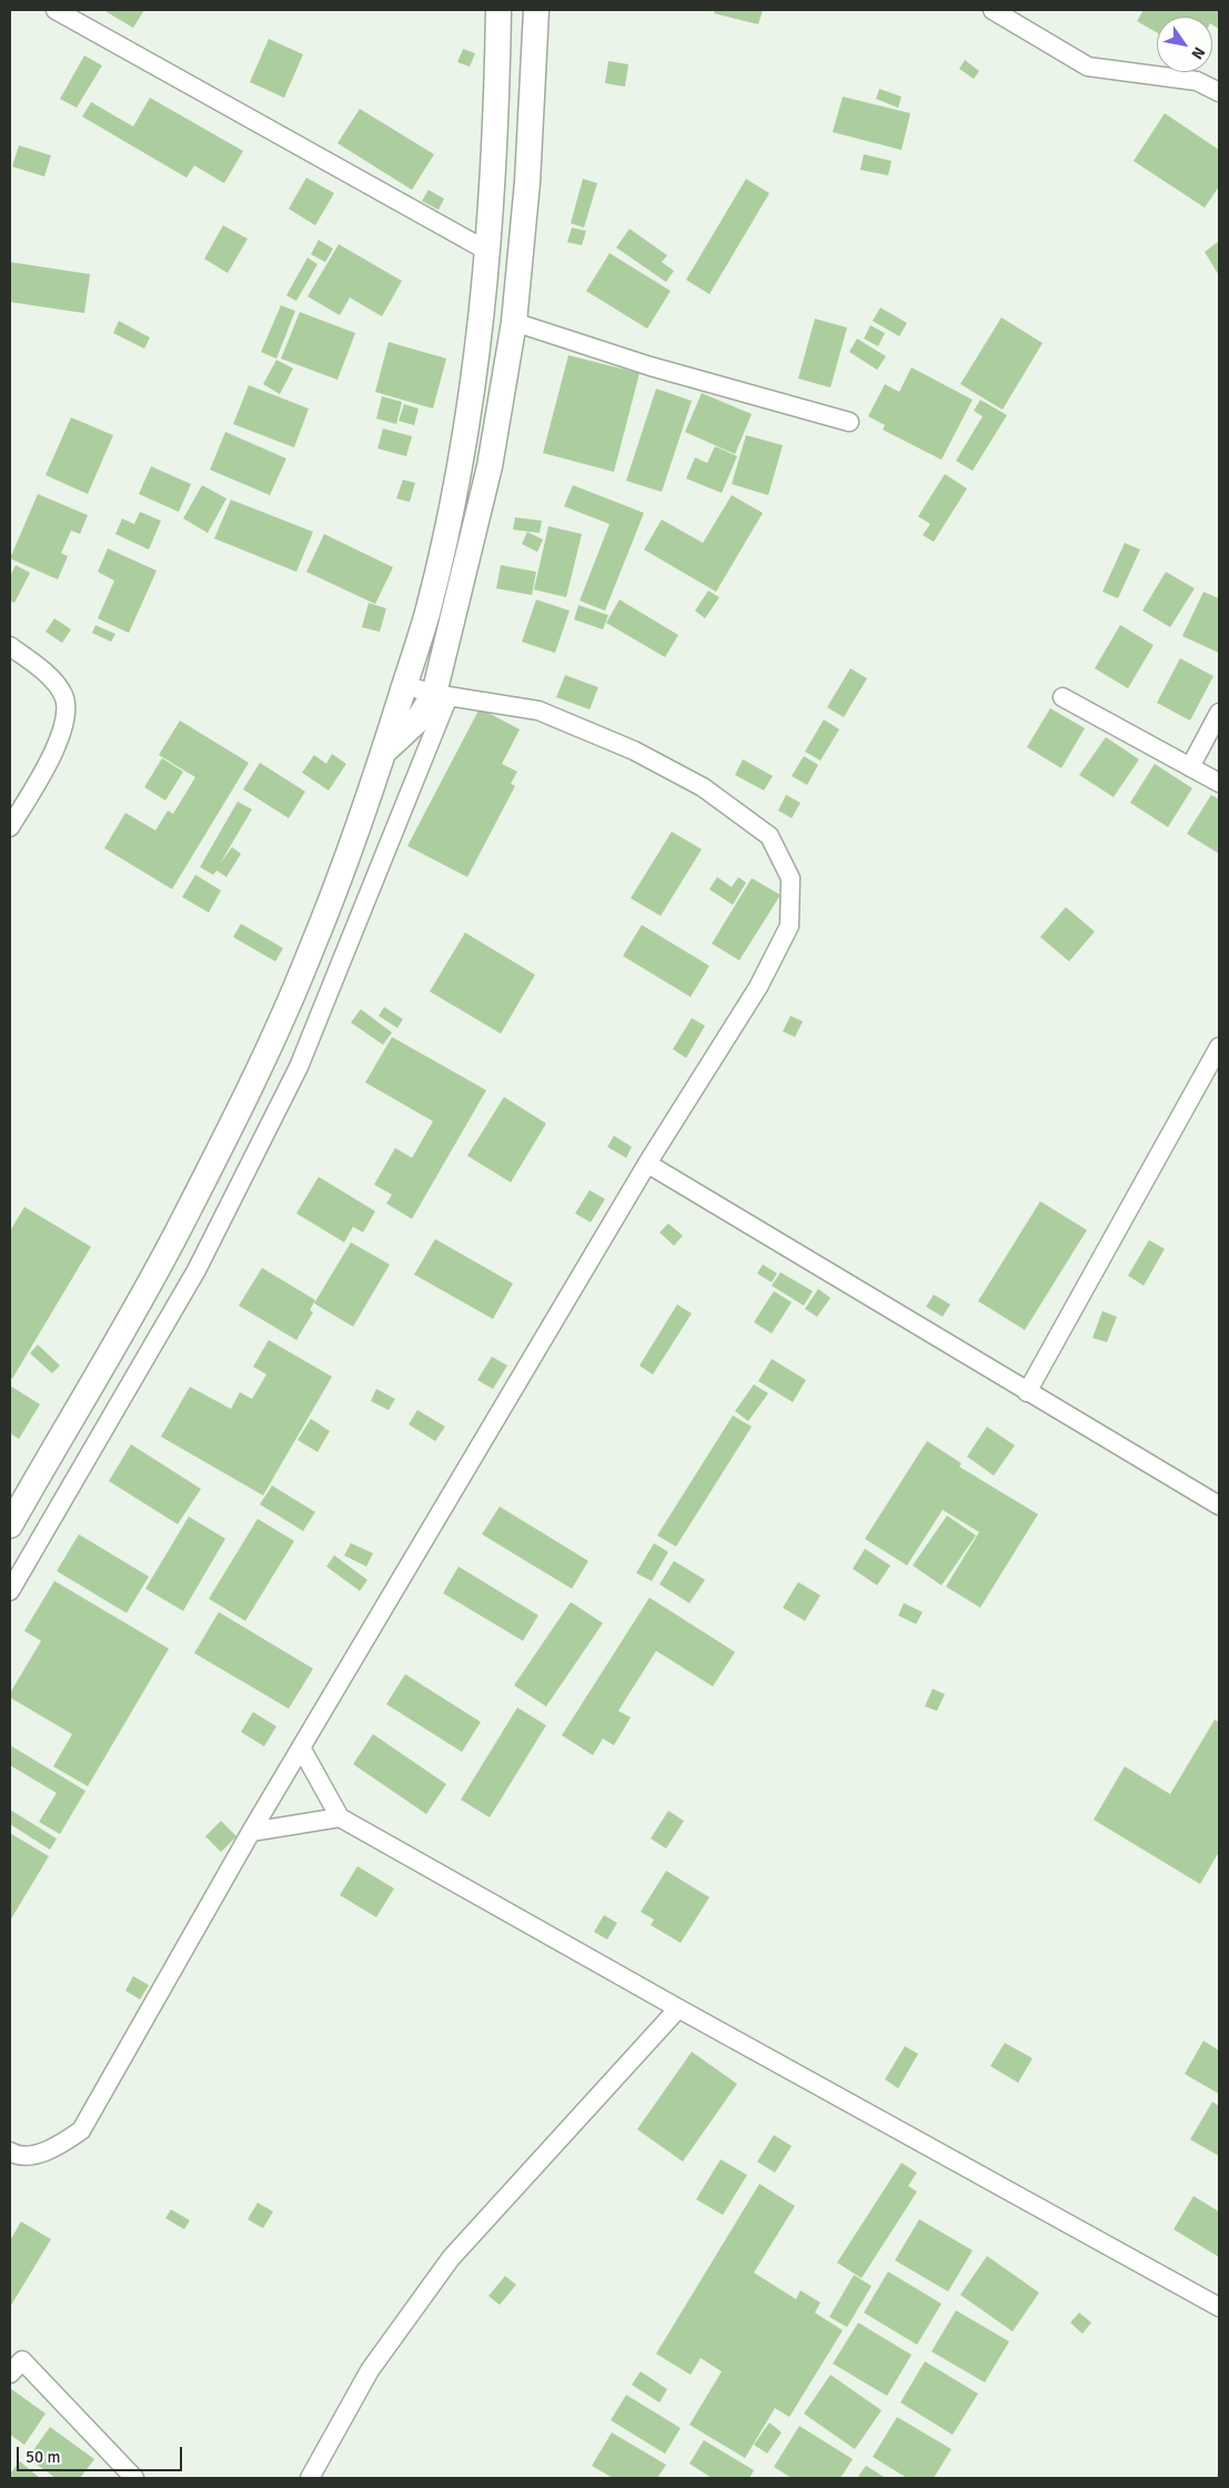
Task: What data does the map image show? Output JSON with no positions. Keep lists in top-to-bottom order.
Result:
{
  "scale_bar": "50 m",
  "north": "bottom right"
}
